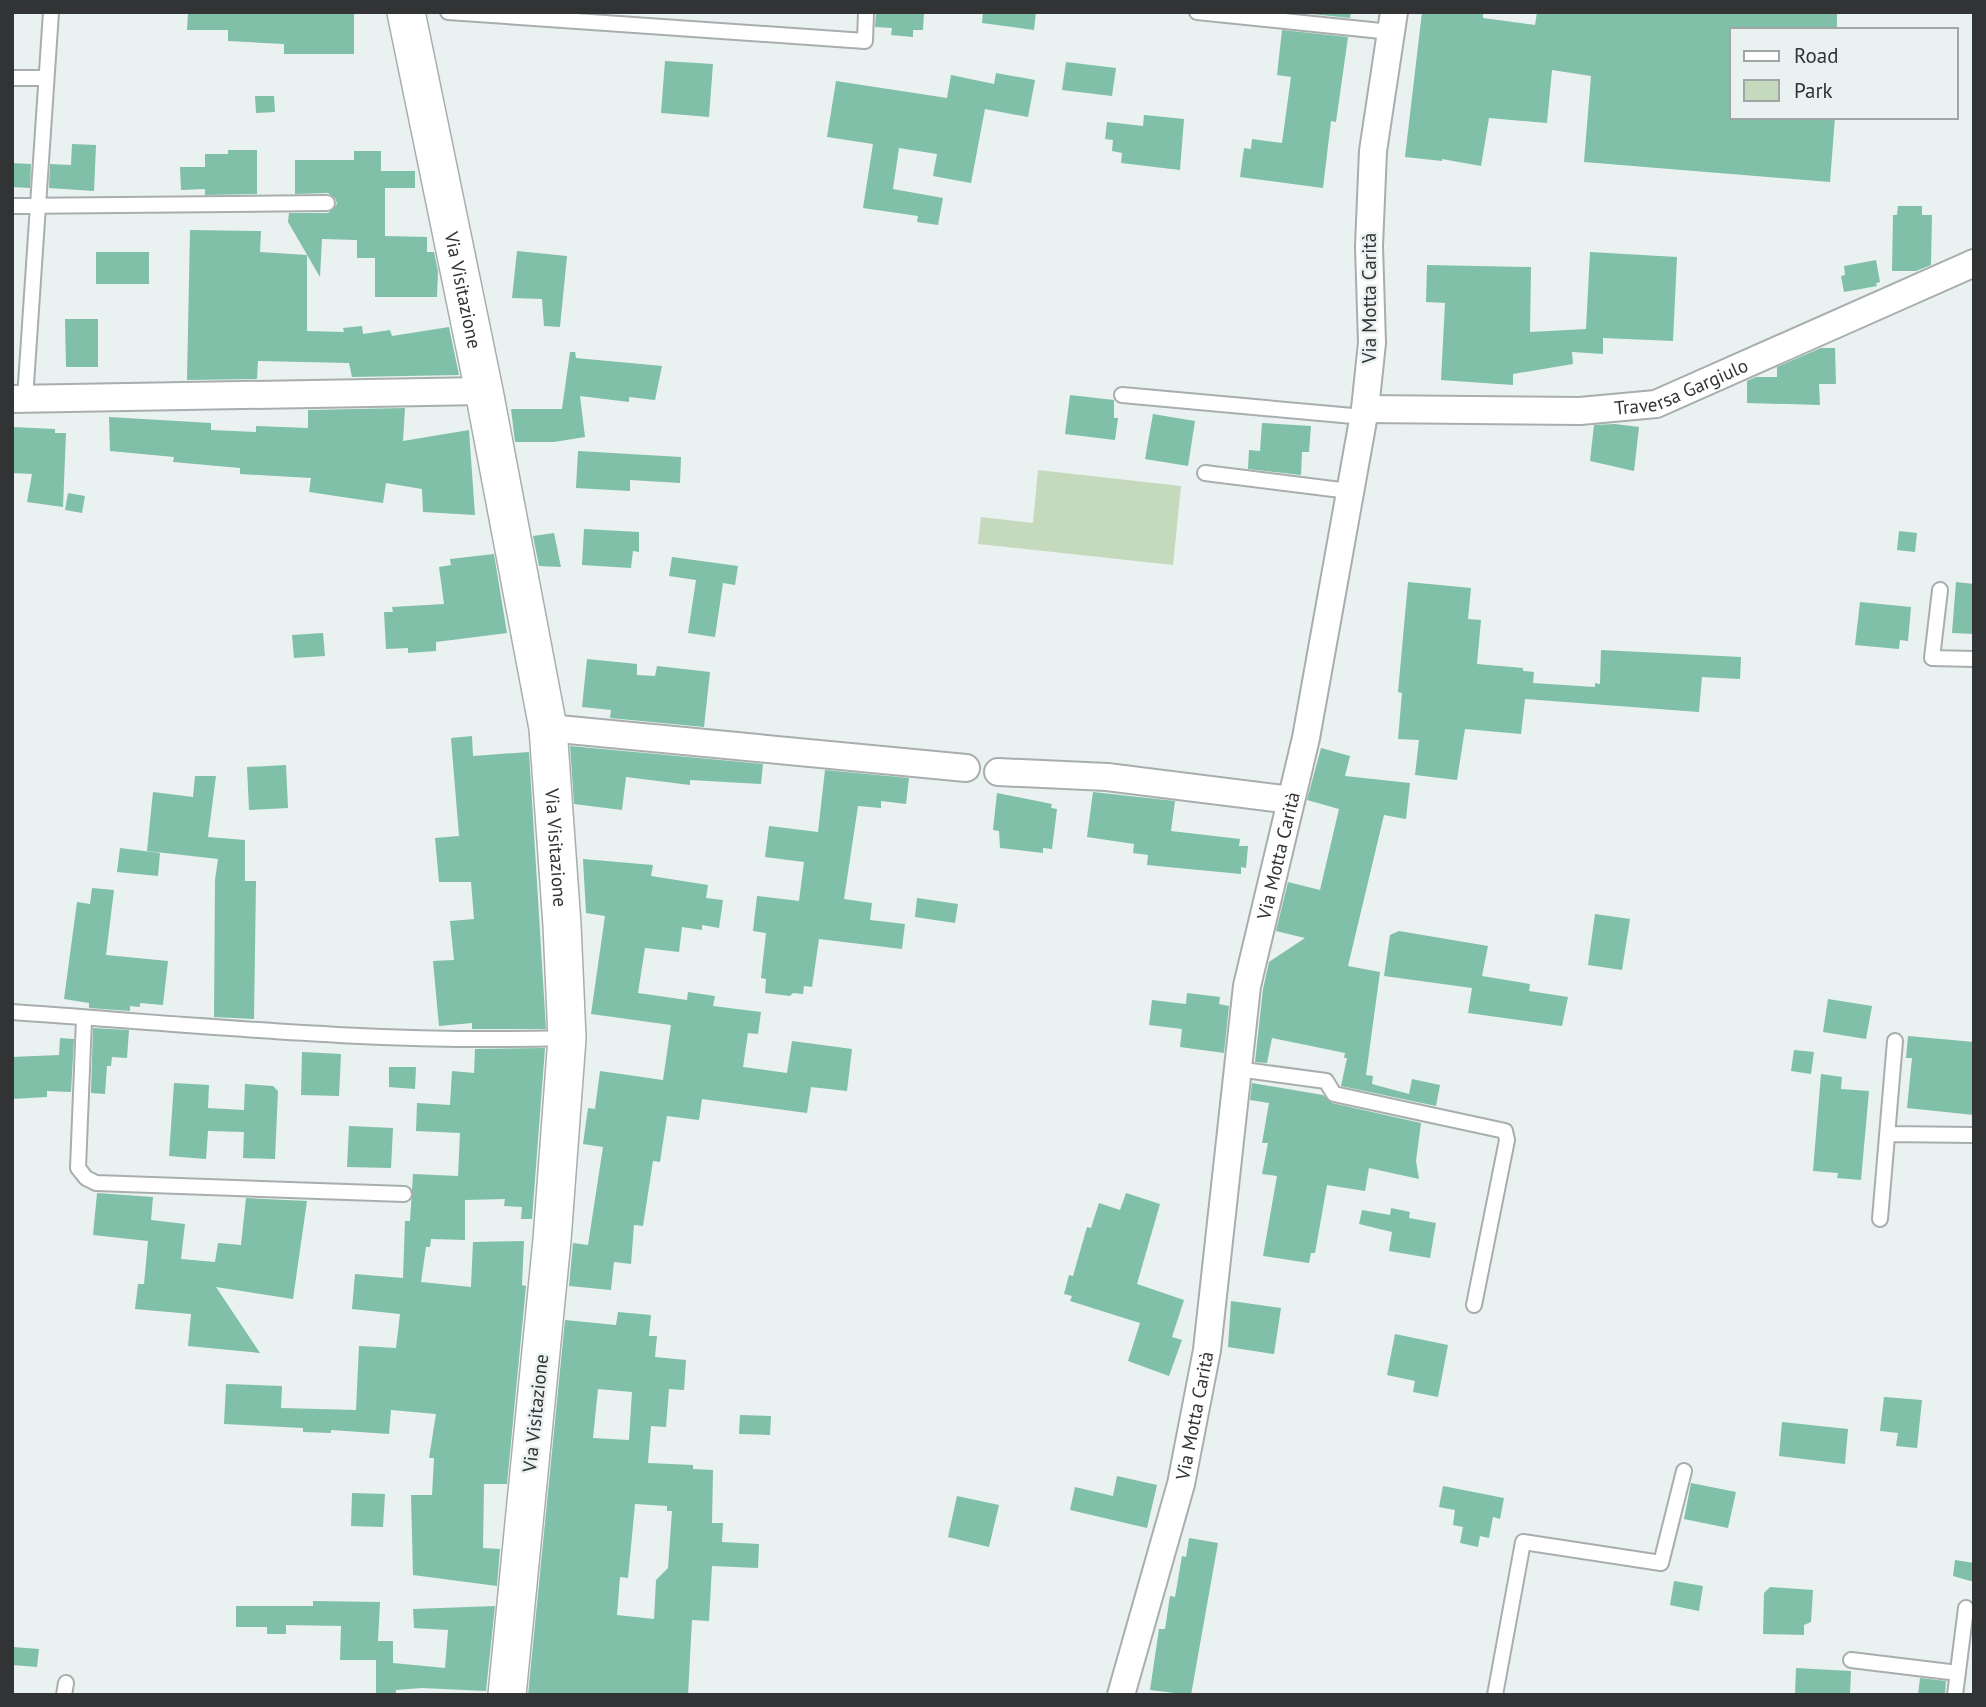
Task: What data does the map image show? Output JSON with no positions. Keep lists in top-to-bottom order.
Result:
{
  "streets": {
    "street": ["Via Visitazione", "Via Motta Carità", "Traversa Gargiulo"]
  },
  "crossings": [
    ["Via Motta Carità", "Traversa Gargiulo"]
  ],
  "legend": ["Road", "Park"]
}
